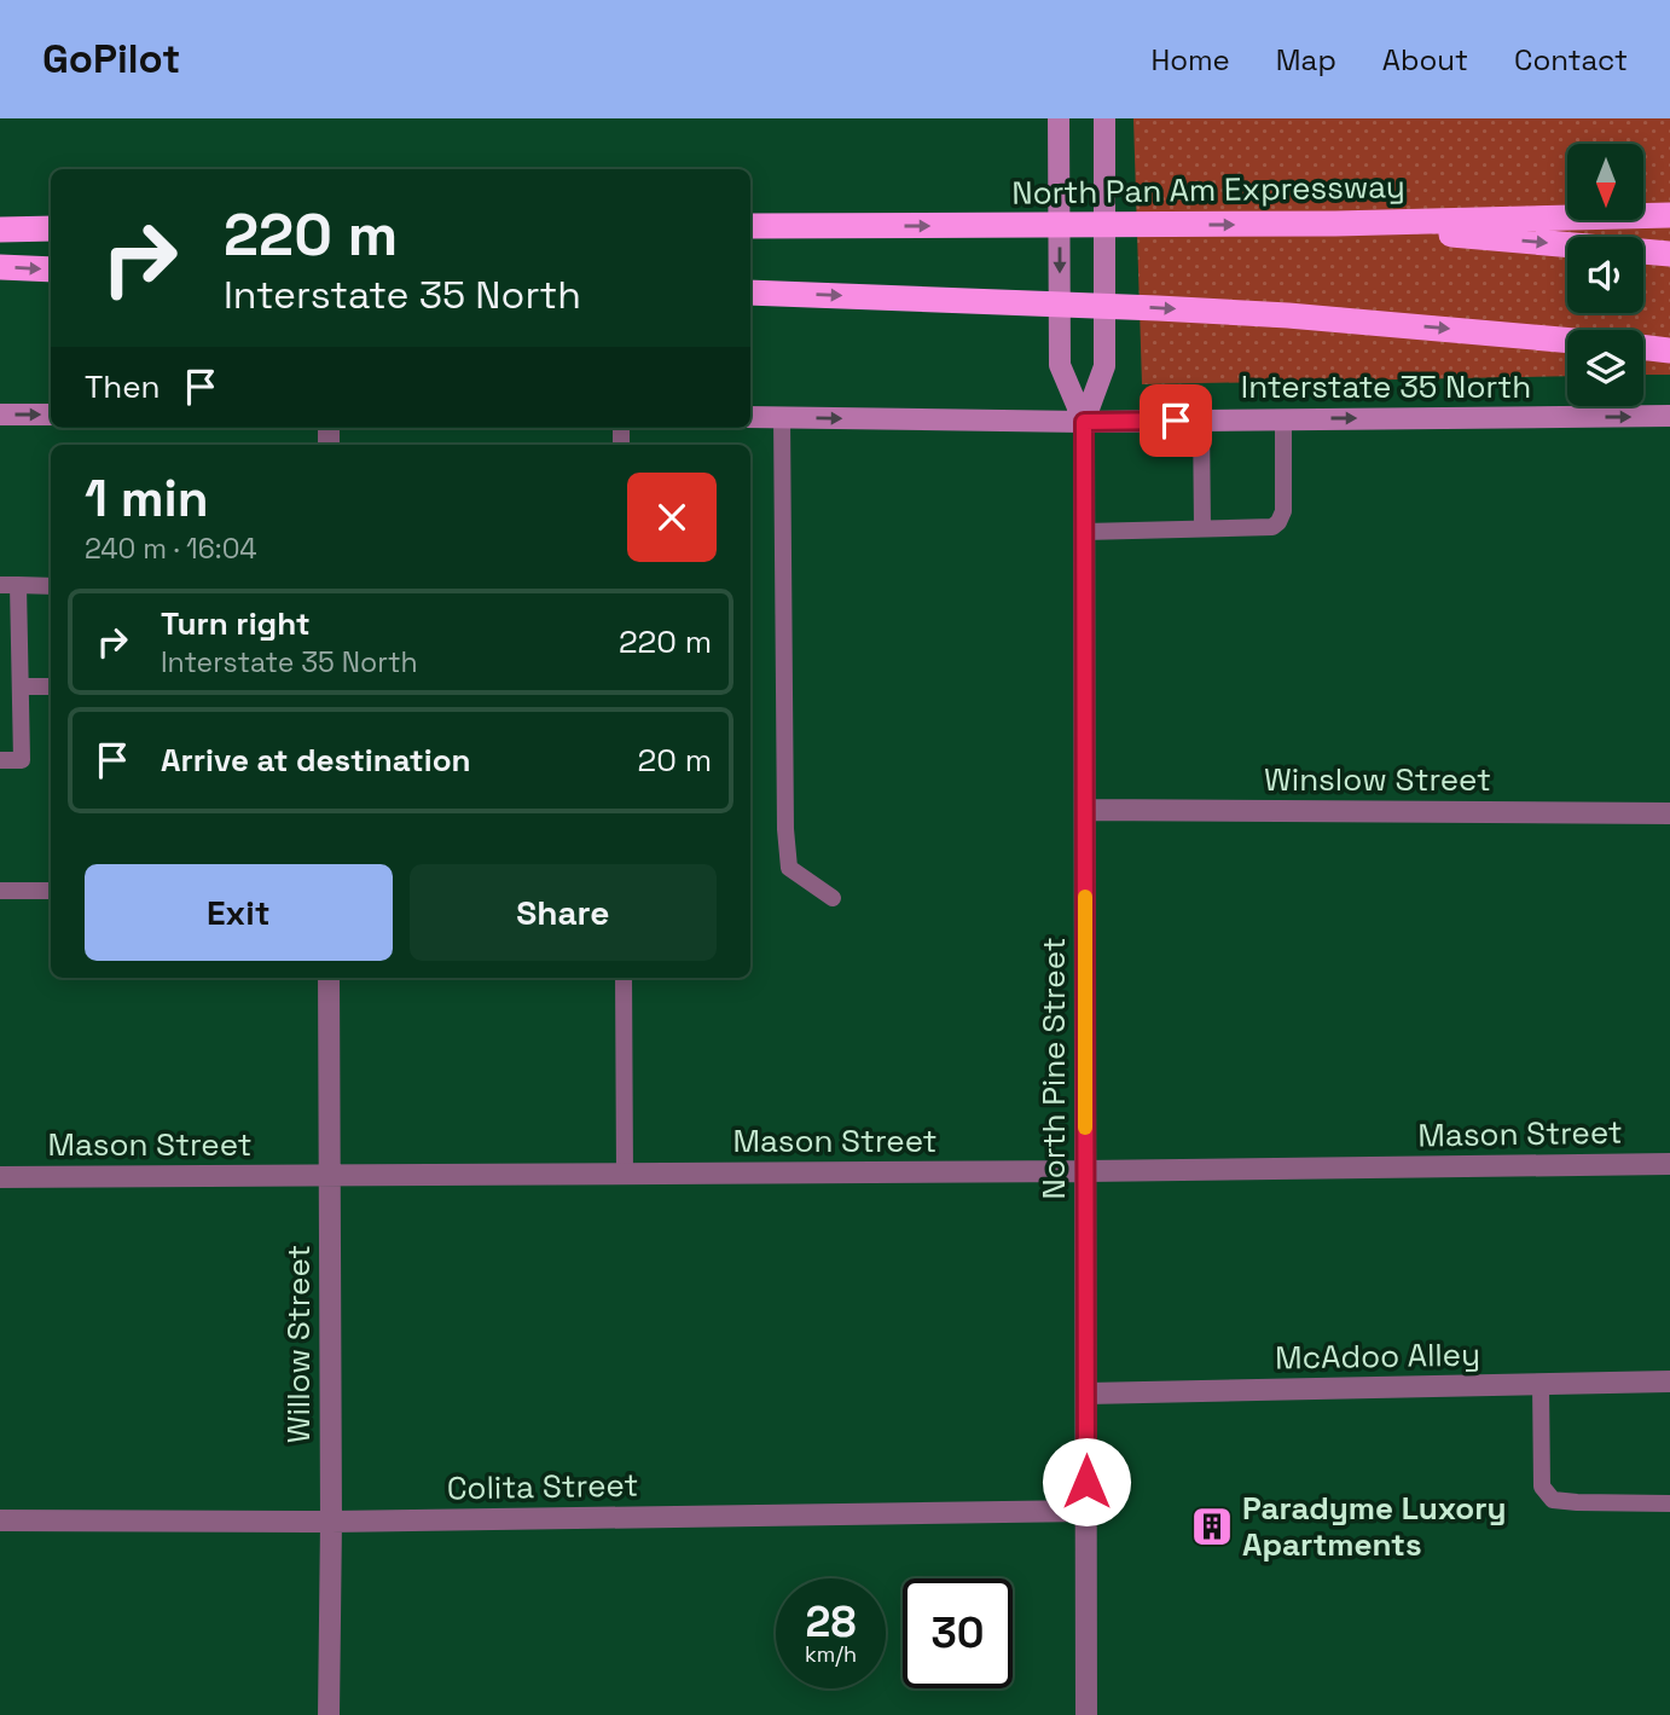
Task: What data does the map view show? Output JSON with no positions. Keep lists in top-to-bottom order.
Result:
{
  "streets": {
    "highway": ["North Pan Am Expressway"],
    "main road": ["Interstate 35 North", "North Pine Street"],
    "street": [
      "Winslow Street",
      "Mason Street",
      "Willow Street",
      "McAdoo Alley",
      "Colita Street"
    ]
  },
  "crossings": [
    ["Interstate 35 North", "North Pine Street"],
    ["Winslow Street", "North Pine Street"],
    ["North Pine Street", "Mason Street"],
    ["North Pine Street", "McAdoo Alley"],
    ["North Pine Street", "Colita Street"],
    ["Mason Street", "Willow Street"],
    ["Willow Street", "Colita Street"]
  ],
  "one_way": ["Interstate 35 North"],
  "places": {
    "building": ["Paradyme Luxory Apartments"]
  },
  "north": "bottom",
  "page": {
    "header": "GoPilot",
    "nav": [
      "Home",
      "Map",
      "About",
      "Contact"
    ],
    "turn": ["220 m", "Interstate 35 North"],
    "then": "Then",
    "heading": ["1 min", "240 m · 16:04"],
    "list": [
      {
        "name": "Turn right",
        "note": "Interstate 35 North",
        "value": "220 m"
      },
      {
        "name": "Arrive at destination",
        "value": "20 m"
      }
    ],
    "buttons": ["Exit", "Share"],
    "speed": "28 km/h",
    "limit": "30"
  }
}
